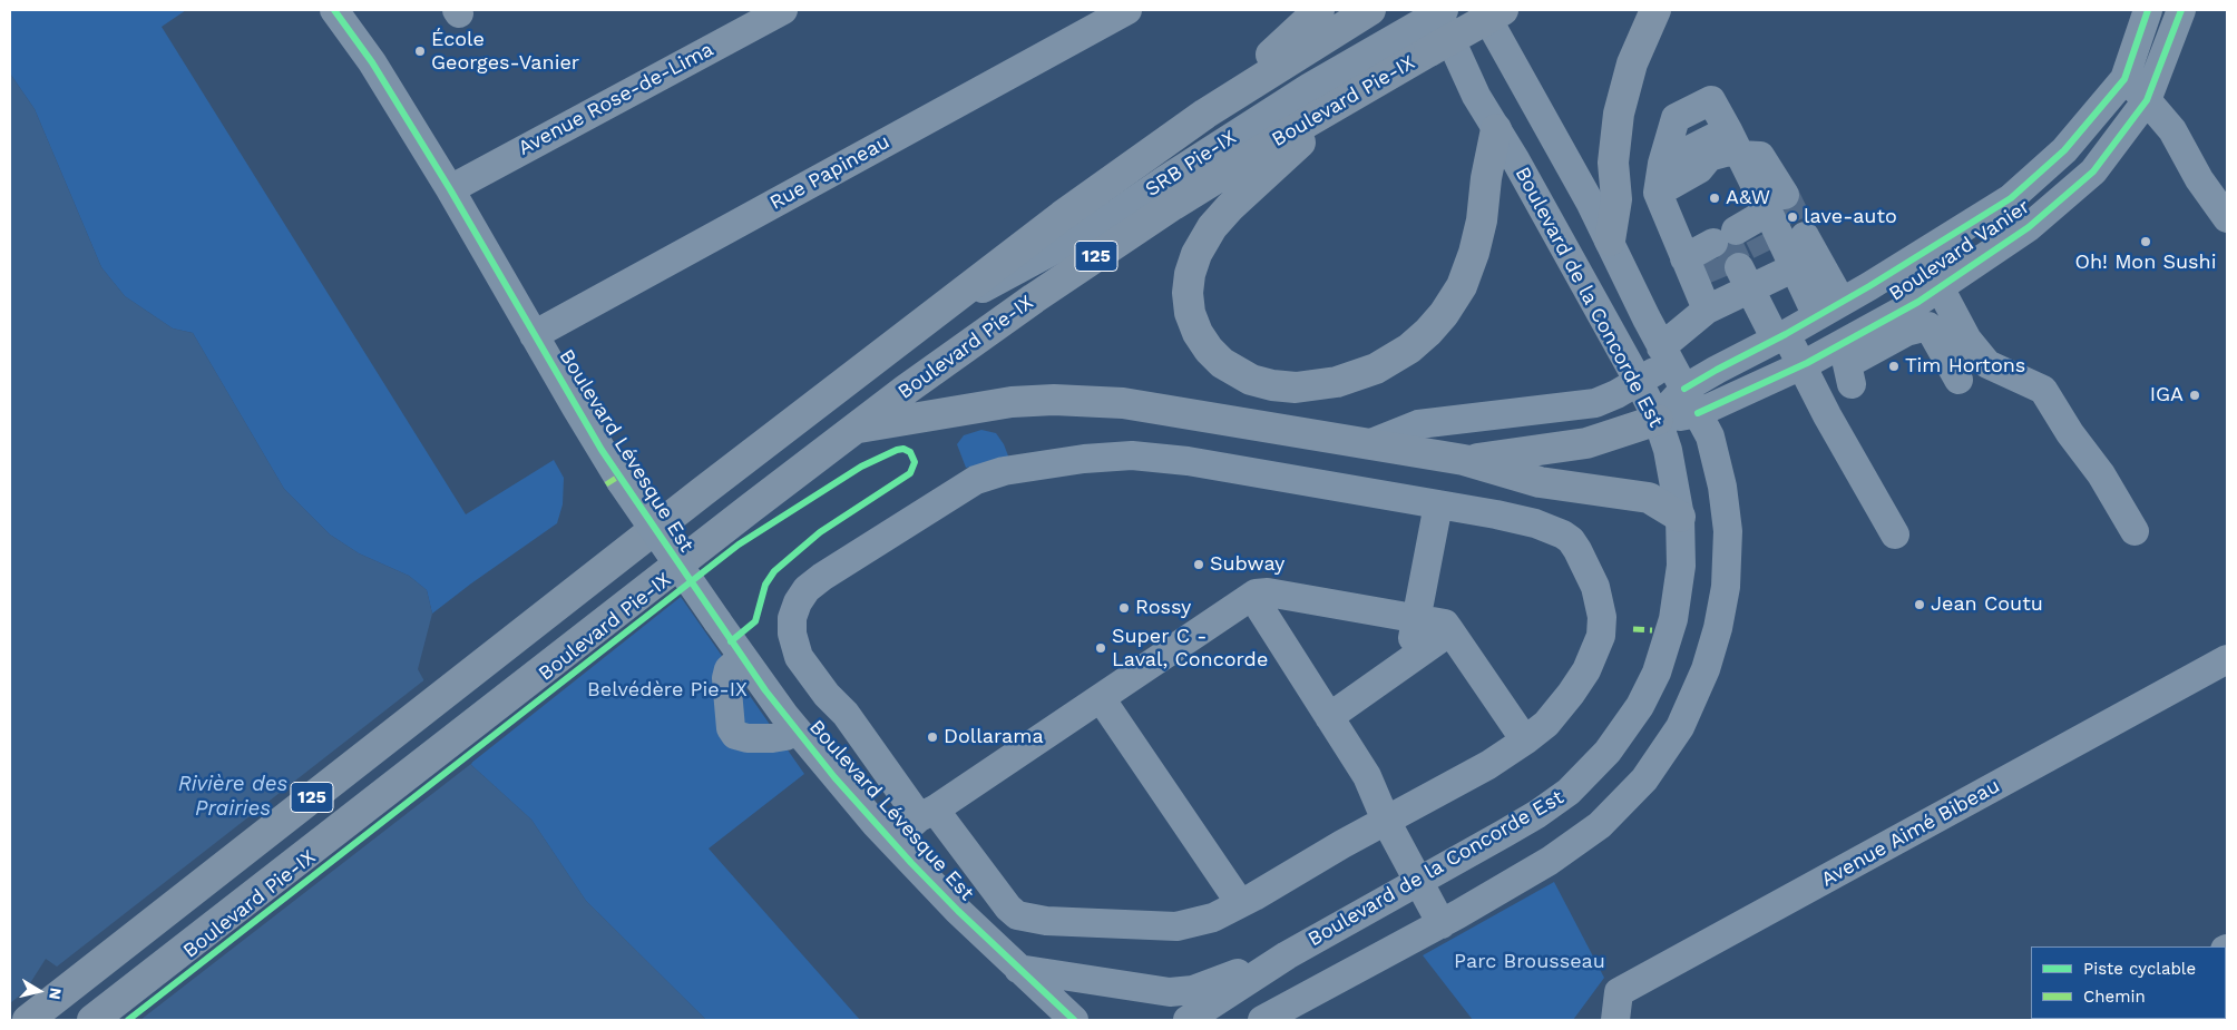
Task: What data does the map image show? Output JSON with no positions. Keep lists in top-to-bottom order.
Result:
{
  "streets": {
    "highway": ["Boulevard Pie-IX", "125"],
    "street": [
      "Avenue Rose-de-Lima",
      "SRB Pie-IX",
      "Rue Papineau",
      "Boulevard Vanier",
      "Boulevard de la Concorde Est",
      "Boulevard Lévesque Est",
      "Avenue Aimé Bibeau"
    ]
  },
  "crossings": [
    ["Avenue Rose-de-Lima", "Boulevard Lévesque Est"],
    ["Boulevard Pie-IX", "Boulevard de la Concorde Est"],
    ["SRB Pie-IX", "125"],
    ["SRB Pie-IX", "Boulevard de la Concorde Est"],
    ["Rue Papineau", "Boulevard Lévesque Est"],
    ["Boulevard Vanier", "Boulevard de la Concorde Est"]
  ],
  "water": ["Rivière des Prairies"],
  "parks": ["Belvédère Pie-IX", "Parc Brousseau"],
  "places": [
    "École Georges-Vanier",
    "A&W",
    "lave-auto",
    "Oh! Mon Sushi",
    "Tim Hortons",
    "IGA",
    "Subway",
    "Jean Coutu",
    "Rossy",
    "Super C - Laval, Concorde",
    "Dollarama"
  ],
  "legend": ["Piste cyclable", "Chemin"],
  "north": "right"
}
